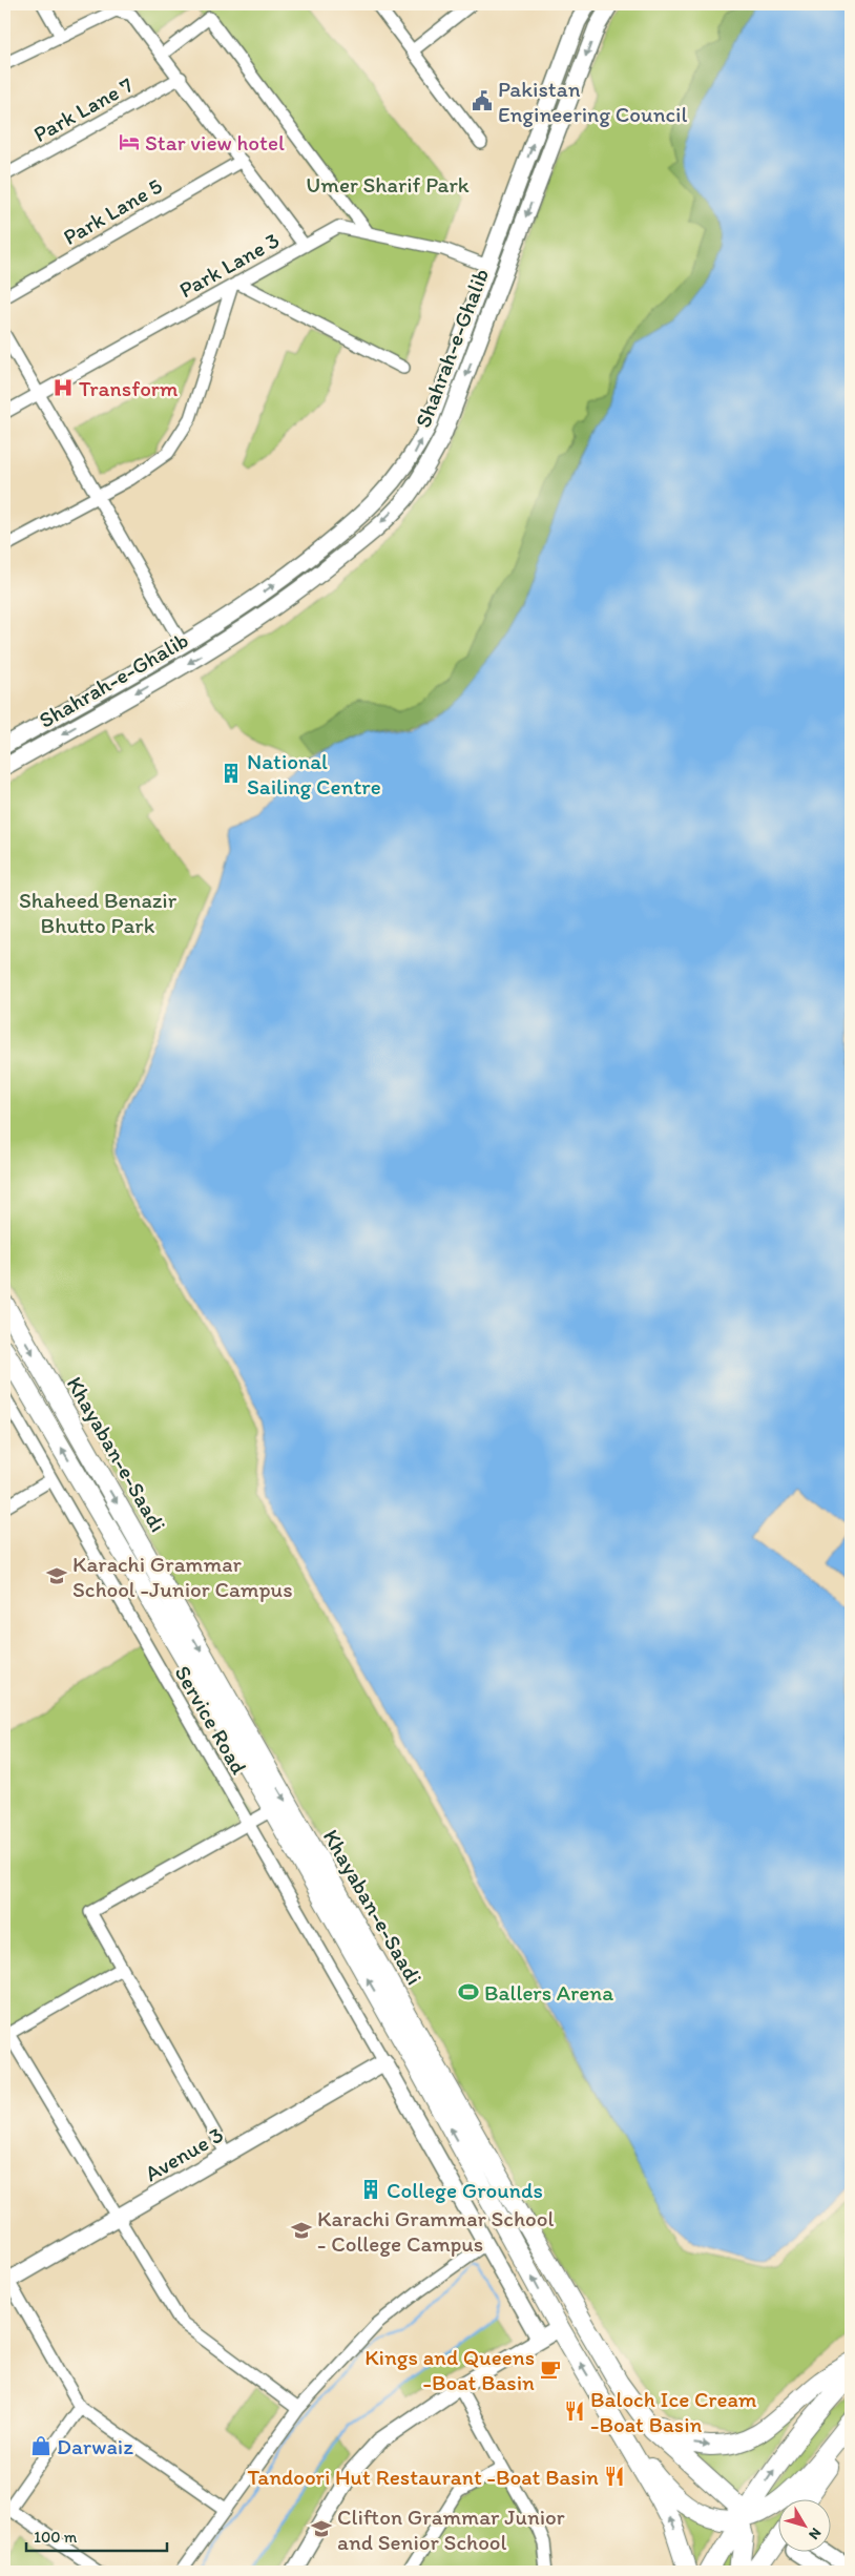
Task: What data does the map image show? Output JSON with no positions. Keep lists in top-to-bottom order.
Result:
{
  "streets": {
    "main road": ["Shahrah-e-Ghalib", "Khayaban-e-Saadi", "Avenue 3"],
    "street": [
      "Park Lane 7",
      "Park Lane 5",
      "Park Lane 3",
      "Service Road"
    ]
  },
  "crossings": [
    ["Park Lane 3", "Shahrah-e-Ghalib"],
    ["Service Road", "Avenue 3"]
  ],
  "parks": ["Umer Sharif Park", "Shaheed Benazir Bhutto Park"],
  "places": {
    "public building": ["Pakistan Engineering Council"],
    "hotel": ["Star view hotel"],
    "hospital": ["Transform"],
    "building": ["National Sailing Centre", "College Grounds"],
    "school or university": ["Karachi Grammar School -Junior Campus", "Karachi Grammar School - College Campus", "Clifton Grammar Junior and Senior School"],
    "sports": ["Ballers Arena"],
    "cafe": ["Kings and Queens -Boat Basin"],
    "restaurant": ["Baloch Ice Cream -Boat Basin", "Tandoori Hut Restaurant -Boat Basin"],
    "shop": ["Darwaiz"]
  },
  "scale_bar": "100 m",
  "north": "bottom right"
}
